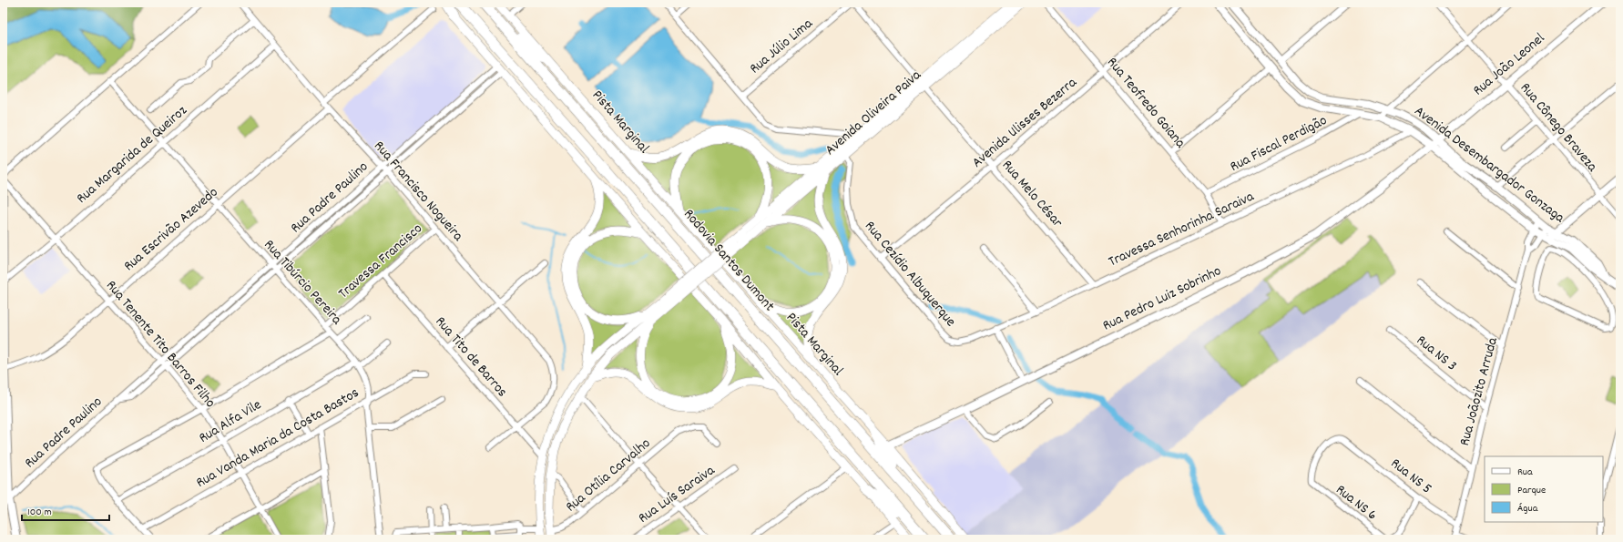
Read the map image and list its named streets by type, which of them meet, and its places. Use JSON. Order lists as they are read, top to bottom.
{
  "streets": {
    "highway": ["Rodovia Santos Dumont"],
    "main road": ["Avenida Oliveira Paiva", "Pista Marginal"],
    "street": [
      "Rua Júlio Lima",
      "Rua João Leonel",
      "Rua Teofredo Goiana",
      "Avenida Ulisses Bezerra",
      "Rua Cônego Braveza",
      "Rua Fiscal Perdigão",
      "Rua Margarida de Queiroz",
      "Avenida Desembargador Gonzaga",
      "Rua Francisco Nogueira",
      "Rua Melo César",
      "Rua Padre Paulino",
      "Rua Escrivão Azevedo",
      "Travessa Senhorinha Saraiva",
      "Travessa Francisco",
      "Rua Cezídio Albuquerque",
      "Rua Tibúrcio Pereira",
      "Rua Pedro Luiz Sobrinho",
      "Rua Tenente Tito Barros Filho",
      "Rua NS 3",
      "Rua Tito de Barros",
      "Rua Joãozito Arruda",
      "Rua Alfa Vile",
      "Rua Vanda Maria da Costa Bastos",
      "Rua Otília Carvalho",
      "Rua NS 5",
      "Rua Luís Saraiva",
      "Rua NS 6"
    ]
  },
  "crossings": [
    ["Rua Júlio Lima", "Rua Melo César"],
    ["Rua João Leonel", "Rua Cônego Braveza"],
    ["Rua João Leonel", "Avenida Desembargador Gonzaga"],
    ["Rua João Leonel", "Rua Pedro Luiz Sobrinho"],
    ["Rua Teofredo Goiana", "Avenida Ulisses Bezerra"],
    ["Rua Teofredo Goiana", "Rua Fiscal Perdigão"],
    ["Rua Teofredo Goiana", "Travessa Senhorinha Saraiva"],
    ["Avenida Oliveira Paiva", "Rua Melo César"],
    ["Avenida Oliveira Paiva", "Rua Cezídio Albuquerque"],
    ["Pista Marginal", "Rua Pedro Luiz Sobrinho"],
    ["Avenida Ulisses Bezerra", "Rua Melo César"],
    ["Avenida Ulisses Bezerra", "Rua Cezídio Albuquerque"],
    ["Rua Fiscal Perdigão", "Avenida Desembargador Gonzaga"],
    ["Rua Margarida de Queiroz", "Rua Francisco Nogueira"],
    ["Rua Margarida de Queiroz", "Rua Tibúrcio Pereira"],
    ["Rua Margarida de Queiroz", "Rua Tenente Tito Barros Filho"],
    ["Avenida Desembargador Gonzaga", "Travessa Senhorinha Saraiva"],
    ["Avenida Desembargador Gonzaga", "Rua Pedro Luiz Sobrinho"],
    ["Avenida Desembargador Gonzaga", "Rua Joãozito Arruda"],
    ["Rua Francisco Nogueira", "Rua Padre Paulino"],
    ["Rua Francisco Nogueira", "Rua Escrivão Azevedo"],
    ["Rua Francisco Nogueira", "Travessa Francisco"],
    ["Rua Francisco Nogueira", "Rua Tito de Barros"],
    ["Rua Melo César", "Travessa Senhorinha Saraiva"],
    ["Rua Padre Paulino", "Rua Tibúrcio Pereira"],
    ["Rua Padre Paulino", "Rua Tenente Tito Barros Filho"],
    ["Rua Escrivão Azevedo", "Rua Tibúrcio Pereira"],
    ["Rua Escrivão Azevedo", "Rua Tenente Tito Barros Filho"],
    ["Travessa Senhorinha Saraiva", "Rua Cezídio Albuquerque"],
    ["Travessa Francisco", "Rua Tibúrcio Pereira"],
    ["Travessa Francisco", "Rua Tito de Barros"],
    ["Rua Tibúrcio Pereira", "Rua Alfa Vile"],
    ["Rua Tibúrcio Pereira", "Rua Vanda Maria da Costa Bastos"],
    ["Rua Tenente Tito Barros Filho", "Rua Alfa Vile"],
    ["Rua Tenente Tito Barros Filho", "Rua Vanda Maria da Costa Bastos"],
    ["Rua NS 3", "Rua Joãozito Arruda"],
    ["Rua Joãozito Arruda", "Rua NS 5"],
    ["Rua NS 5", "Rua NS 6"]
  ],
  "legend": ["Rua", "Parque", "Água"],
  "scale_bar": "100 m"
}
